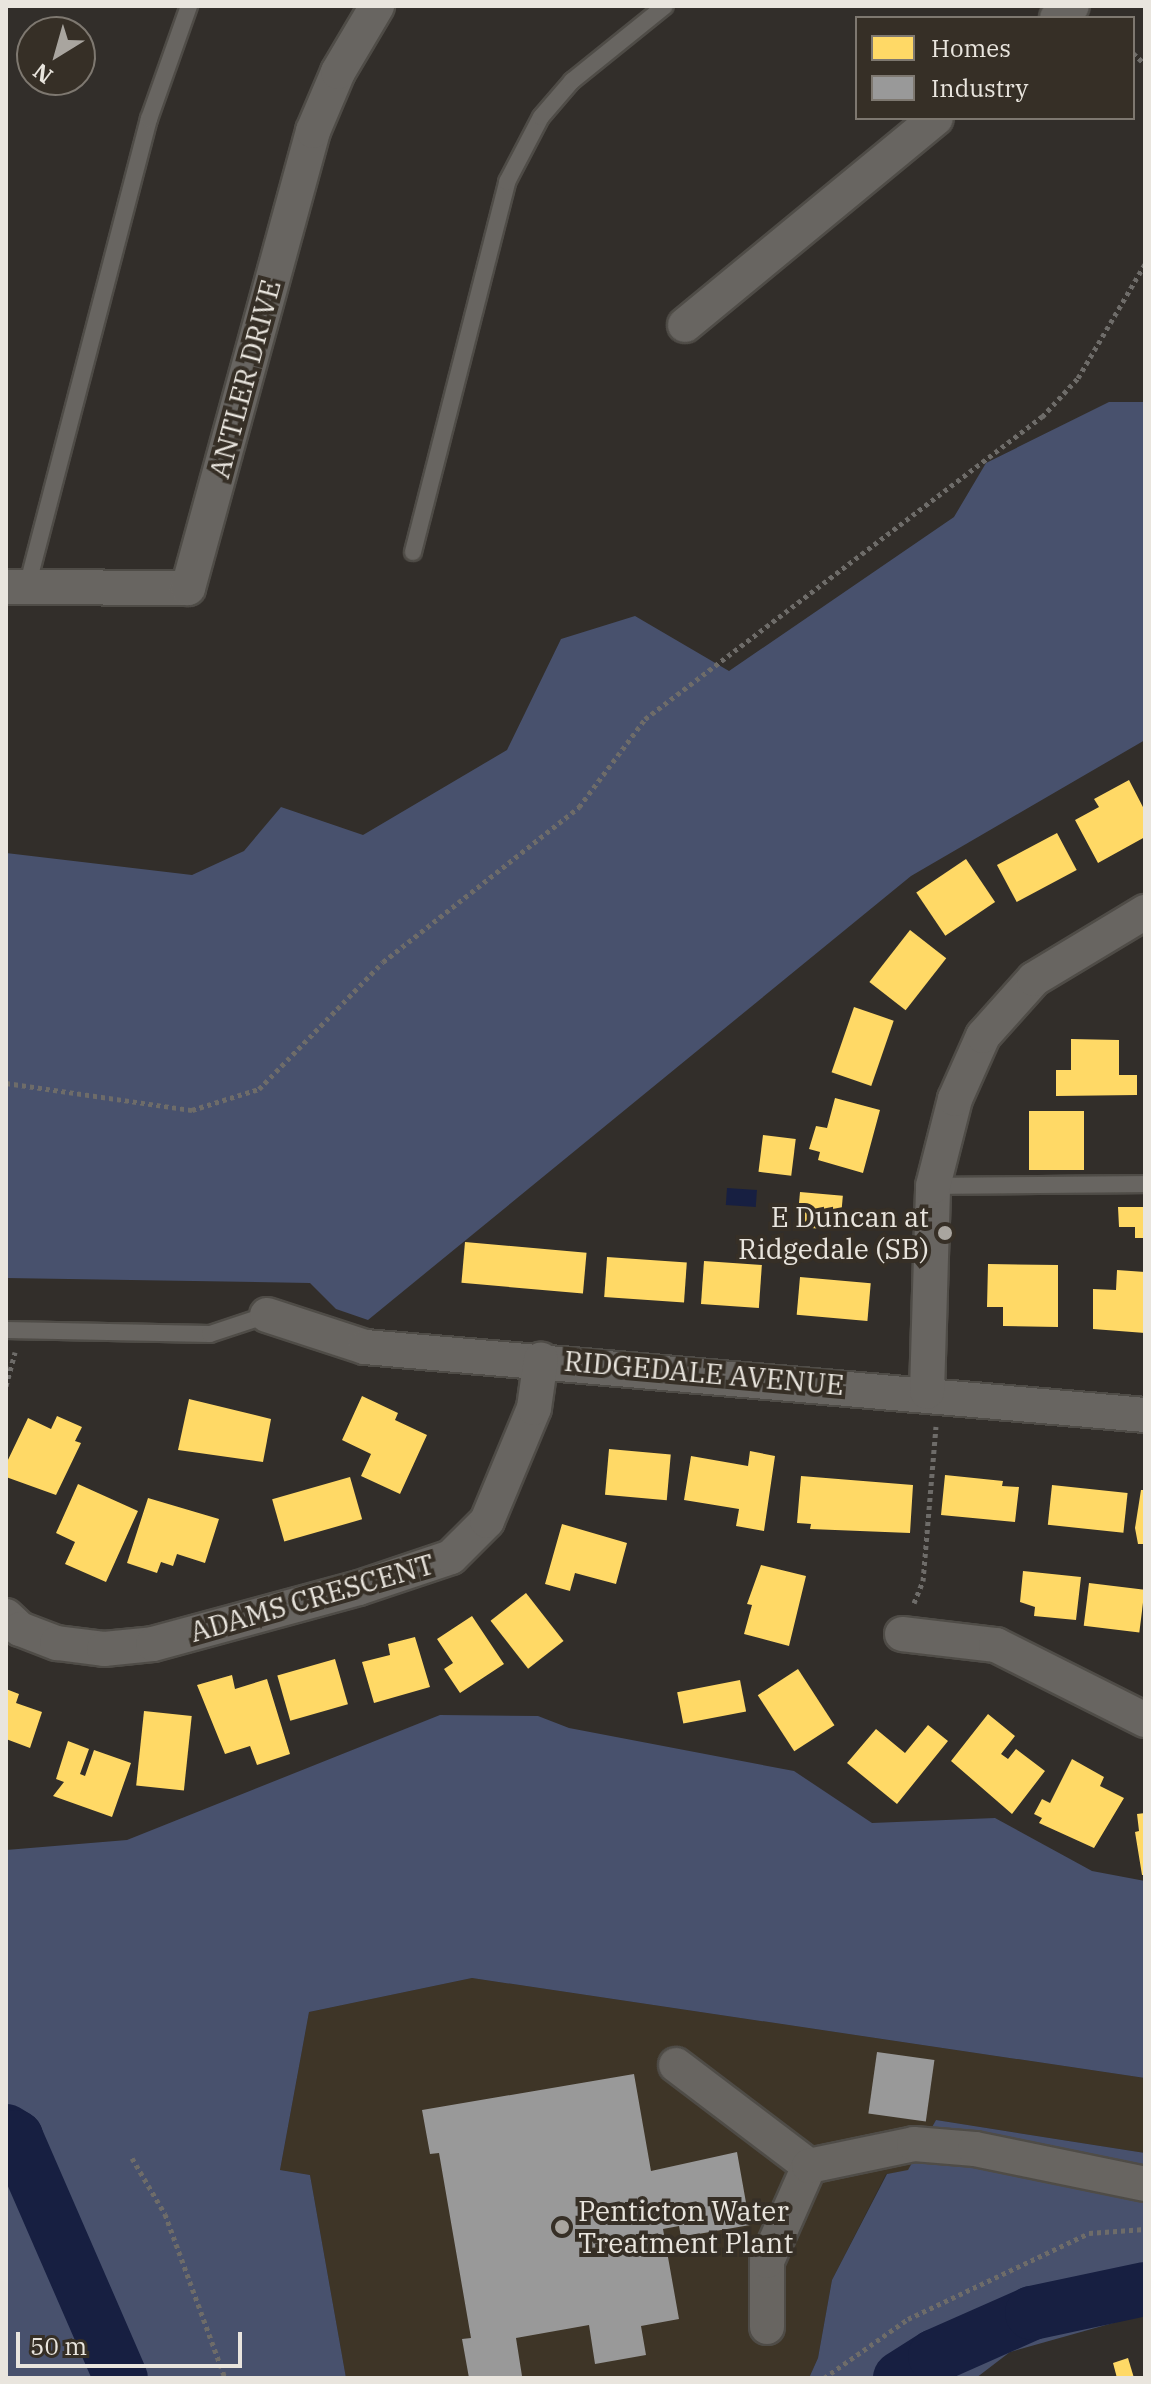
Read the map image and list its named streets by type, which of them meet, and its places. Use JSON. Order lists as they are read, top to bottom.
{
  "streets": {
    "street": ["ANTLER DRIVE", "RIDGEDALE AVENUE", "ADAMS CRESCENT"]
  },
  "crossings": [
    ["RIDGEDALE AVENUE", "ADAMS CRESCENT"]
  ],
  "places": ["E Duncan at Ridgedale (SB)", "Penticton Water Treatment Plant"],
  "legend": ["Homes", "Industry"],
  "scale_bar": "50 m",
  "north": "bottom left"
}
